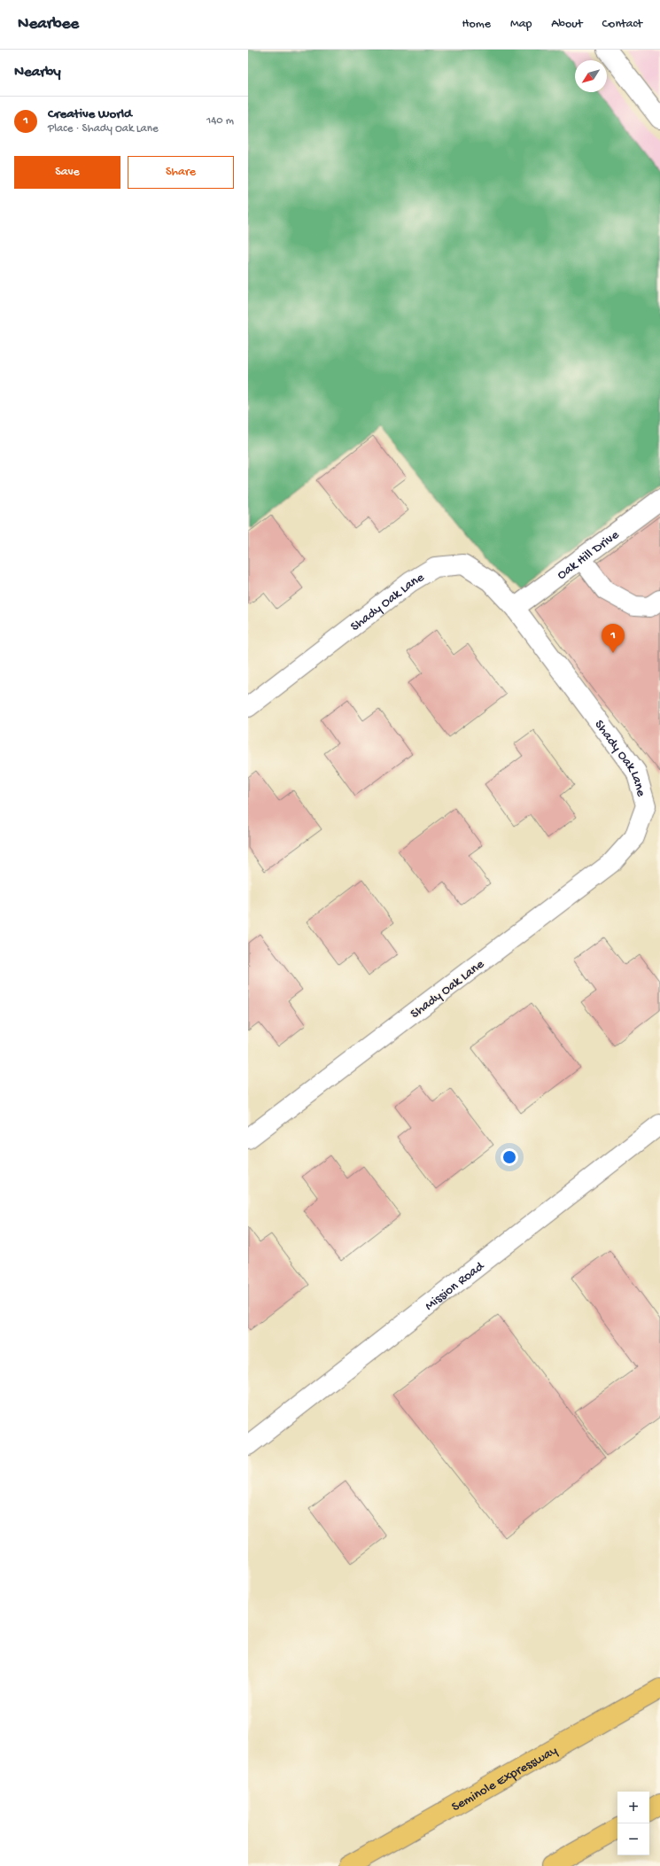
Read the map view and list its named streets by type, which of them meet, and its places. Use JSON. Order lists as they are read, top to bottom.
{
  "streets": {
    "highway": ["Seminole Expressway"],
    "street": ["Oak Hill Drive", "Shady Oak Lane", "Mission Road"]
  },
  "crossings": [
    ["Oak Hill Drive", "Shady Oak Lane"]
  ],
  "north": "bottom left",
  "page": {
    "header": "Nearbee",
    "nav": [
      "Home",
      "Map",
      "About",
      "Contact"
    ],
    "heading": "Nearby",
    "list": [
      {
        "mark": "1",
        "name": "Creative World",
        "note": "Place · Shady Oak Lane",
        "value": "140 m"
      }
    ],
    "buttons": ["Save", "Share"],
    "pins": "1",
    "map_buttons": ["+", "−"]
  }
}
